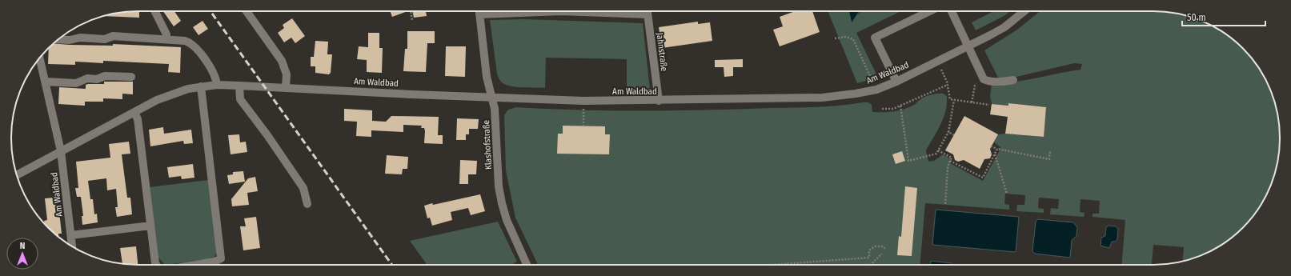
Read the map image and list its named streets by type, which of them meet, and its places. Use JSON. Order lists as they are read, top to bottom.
{
  "streets": {
    "street": ["Jahnstraße", "Am Waldbad", "Klashofstraße"]
  },
  "crossings": [
    ["Jahnstraße", "Am Waldbad"],
    ["Am Waldbad", "Klashofstraße"]
  ],
  "scale_bar": "50 m",
  "north": "top"
}
